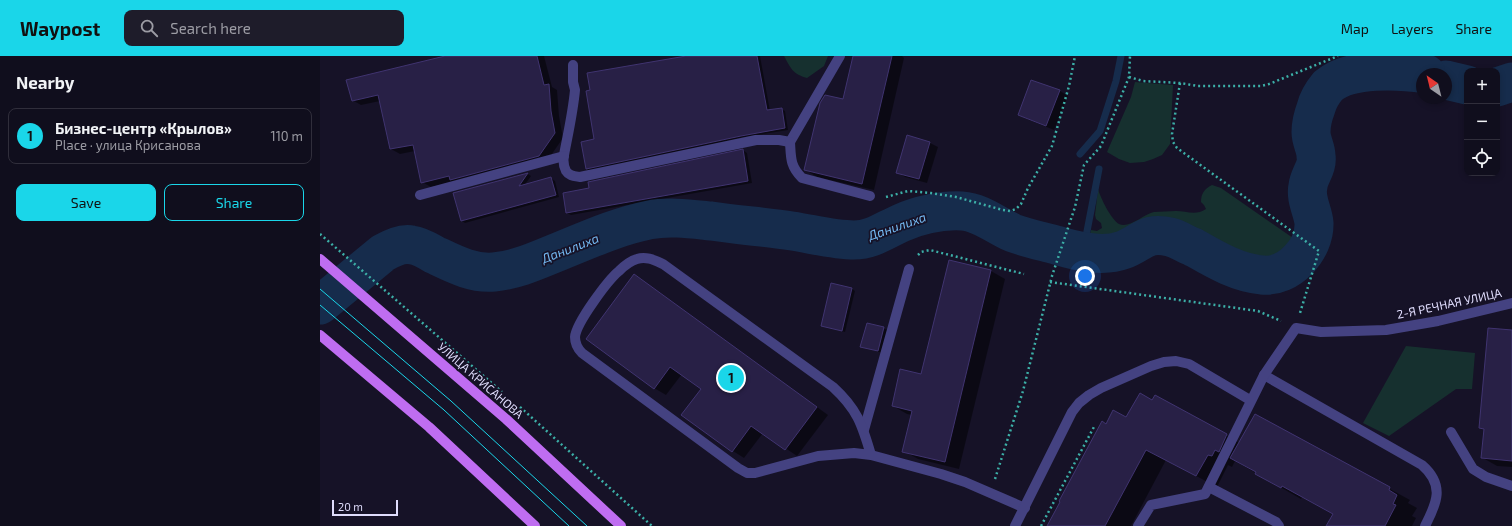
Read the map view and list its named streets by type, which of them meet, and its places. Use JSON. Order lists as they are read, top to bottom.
{
  "streets": {
    "main road": ["УЛИЦА КРИСАНОВА"],
    "street": ["2-Я РЕЧНАЯ УЛИЦА"]
  },
  "water": ["Данилиха"],
  "scale_bar": "20 m",
  "north": "top left",
  "page": {
    "header": "Waypost",
    "search": "Search here",
    "nav": ["Map", "Layers", "Share"],
    "heading": "Nearby",
    "map_buttons": ["+", "−"],
    "list": [
      {
        "mark": "1",
        "name": "Бизнес-центр «Крылов»",
        "note": "Place · улица Крисанова",
        "value": "110 m"
      }
    ],
    "buttons": ["Save", "Share"],
    "pins": "1",
    "scale": "20 m"
  }
}
